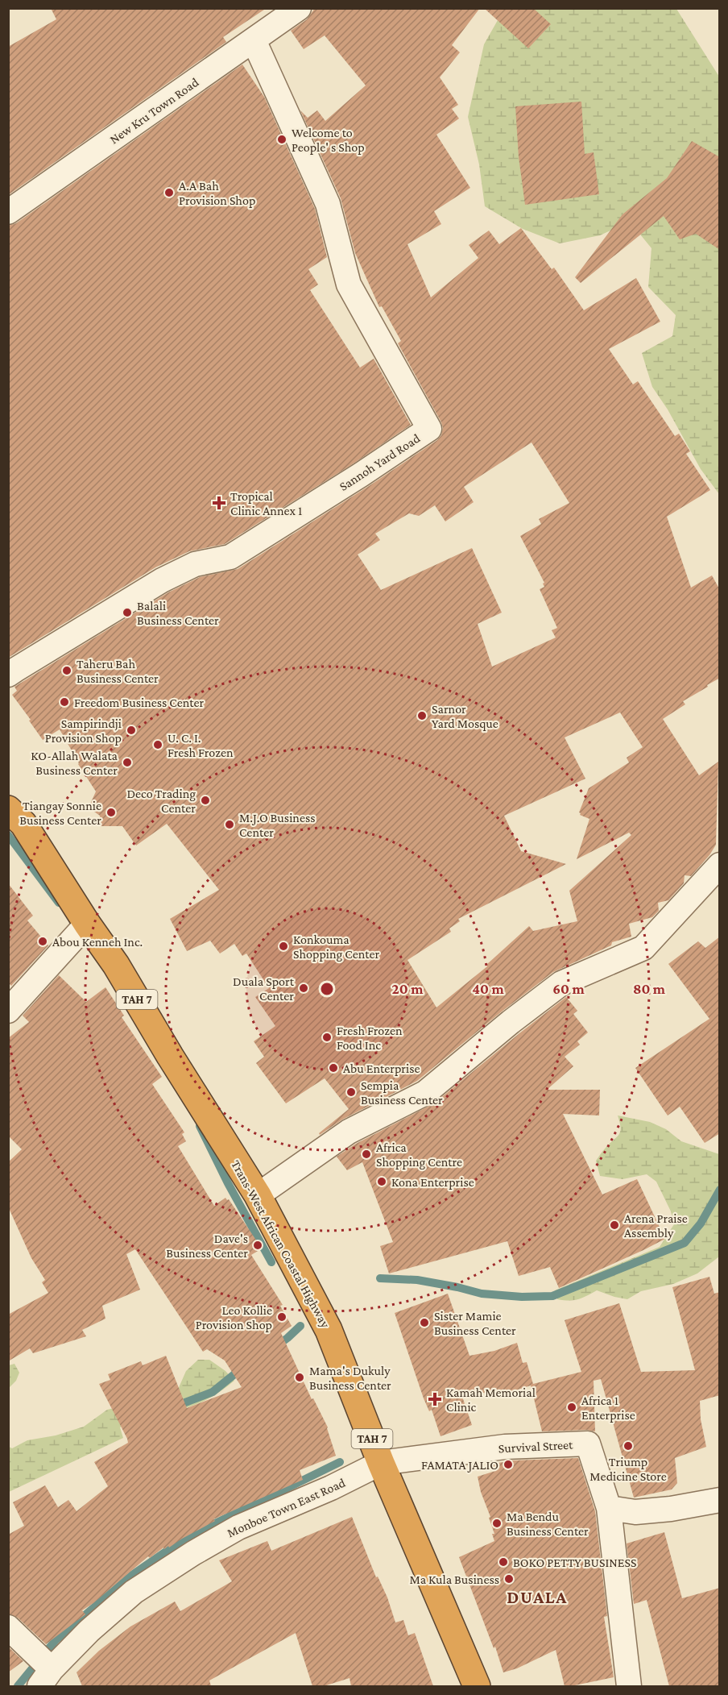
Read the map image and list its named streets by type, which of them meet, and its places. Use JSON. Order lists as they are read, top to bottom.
{
  "streets": {
    "highway": ["TAH 7", "Trans-West African Coastal Highway"],
    "street": [
      "New Kru Town Road",
      "Sannoh Yard Road",
      "Survival Street",
      "Monboe Town East Road"
    ]
  },
  "crossings": [
    ["New Kru Town Road", "Sannoh Yard Road"],
    ["Trans-West African Coastal Highway", "Survival Street"],
    ["Trans-West African Coastal Highway", "Monboe Town East Road"],
    ["Survival Street", "Monboe Town East Road"]
  ],
  "districts": ["DUALA"],
  "places": {
    "other": [
      "Welcome to People' s Shop",
      "A.A Bah Provision Shop",
      "Balali Business Center",
      "Taheru Bah Business Center",
      "Freedom Business Center",
      "Sarnor Yard Mosque",
      "Sampirindji Provision Shop",
      "U. C. I. Fresh Frozen",
      "KO-Allah Walata Business Center",
      "Deco Trading Center",
      "Tiangay Sonnie Business Center",
      "M.J.O Business Center",
      "Abou Kenneh Inc.",
      "Konkouma Shopping Center",
      "Duala Sport Center",
      "Fresh Frozen Food Inc",
      "Abu Enterprise",
      "Sempia Business Center",
      "Africa Shopping Centre",
      "Kona Enterprise",
      "Arena Praise Assembly",
      "Dave's Business Center",
      "Leo Kollie Provision Shop",
      "Sister Mamie Business Center",
      "Mama's Dukuly Business Center",
      "Africa 1 Enterprise",
      "Triump Medicine Store",
      "FAMATA JALIO",
      "Ma Bendu Business Center",
      "BOKO PETTY BUSINESS",
      "Ma Kula Business"
    ],
    "health": ["Tropical Clinic Annex 1", "Kamah Memorial Clinic"]
  },
  "rings": [
    "20 m",
    "40 m",
    "60 m",
    "80 m"
  ]
}
